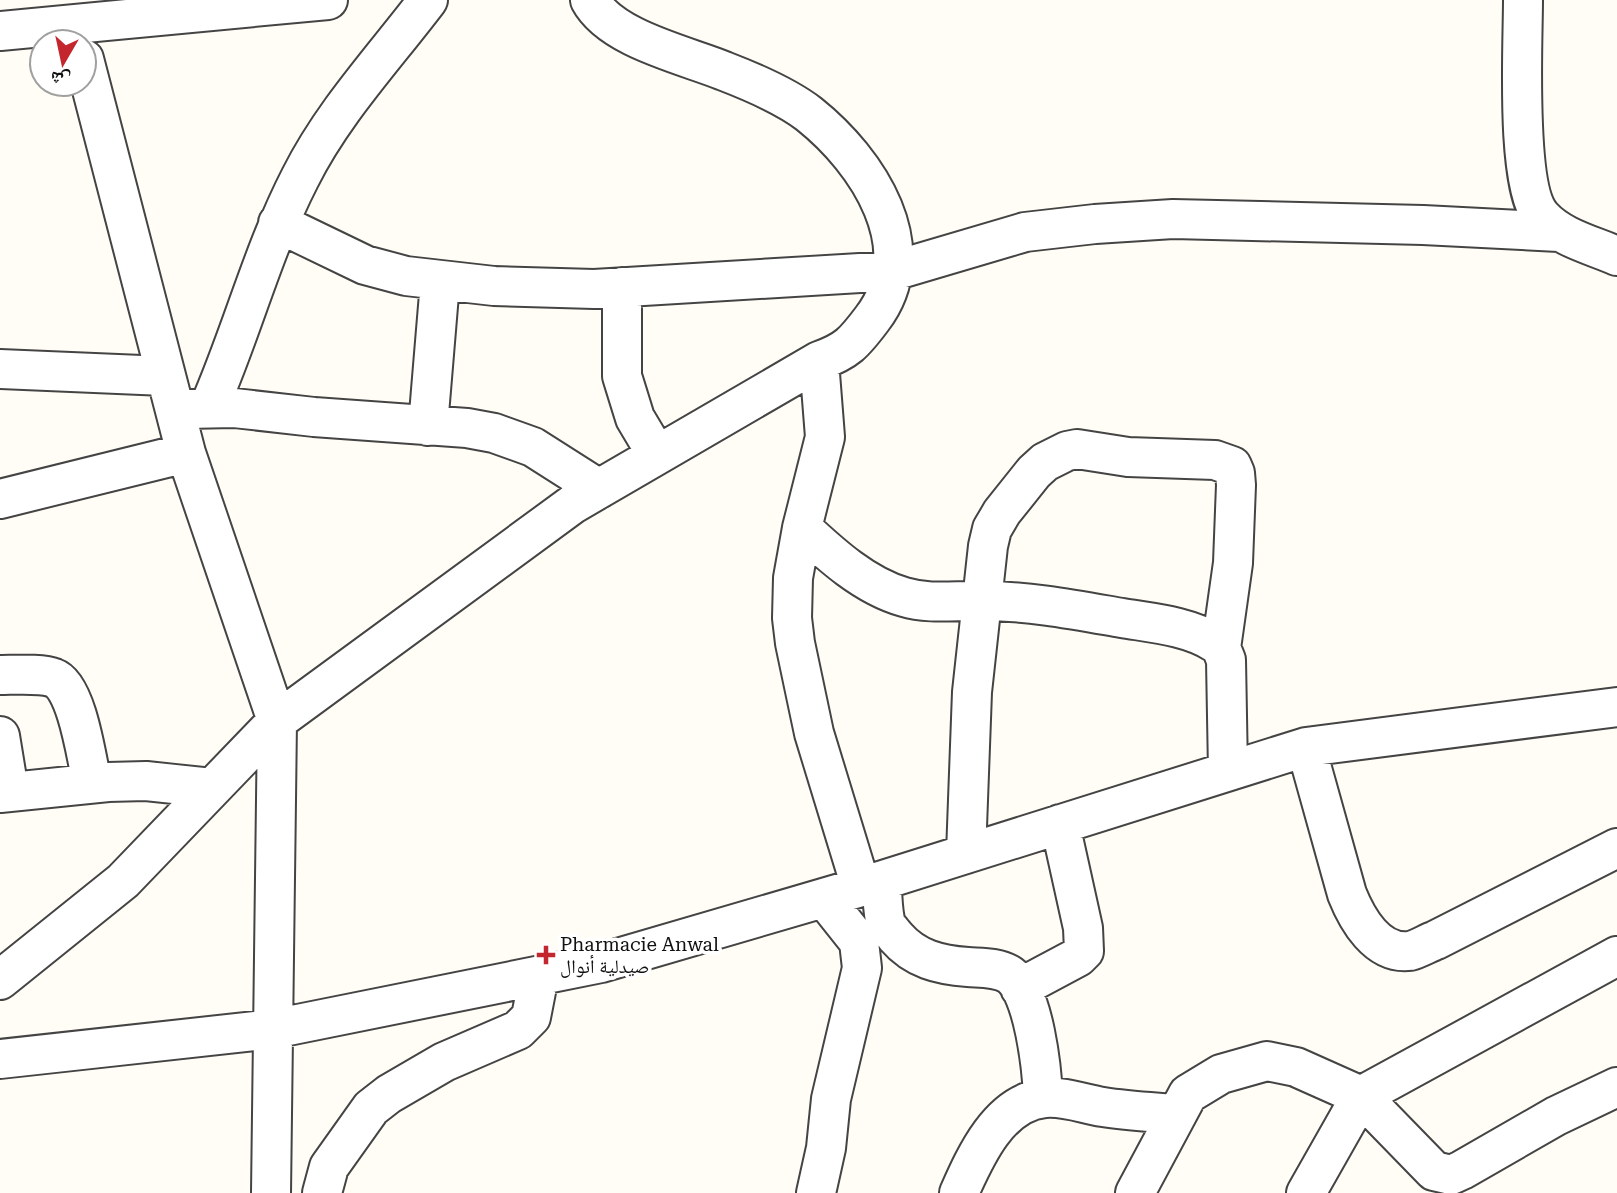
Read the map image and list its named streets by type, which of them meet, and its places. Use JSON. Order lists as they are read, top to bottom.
{
  "places": {
    "health": ["Pharmacie Anwal صيدلية أنوال"]
  },
  "north": "bottom"
}
